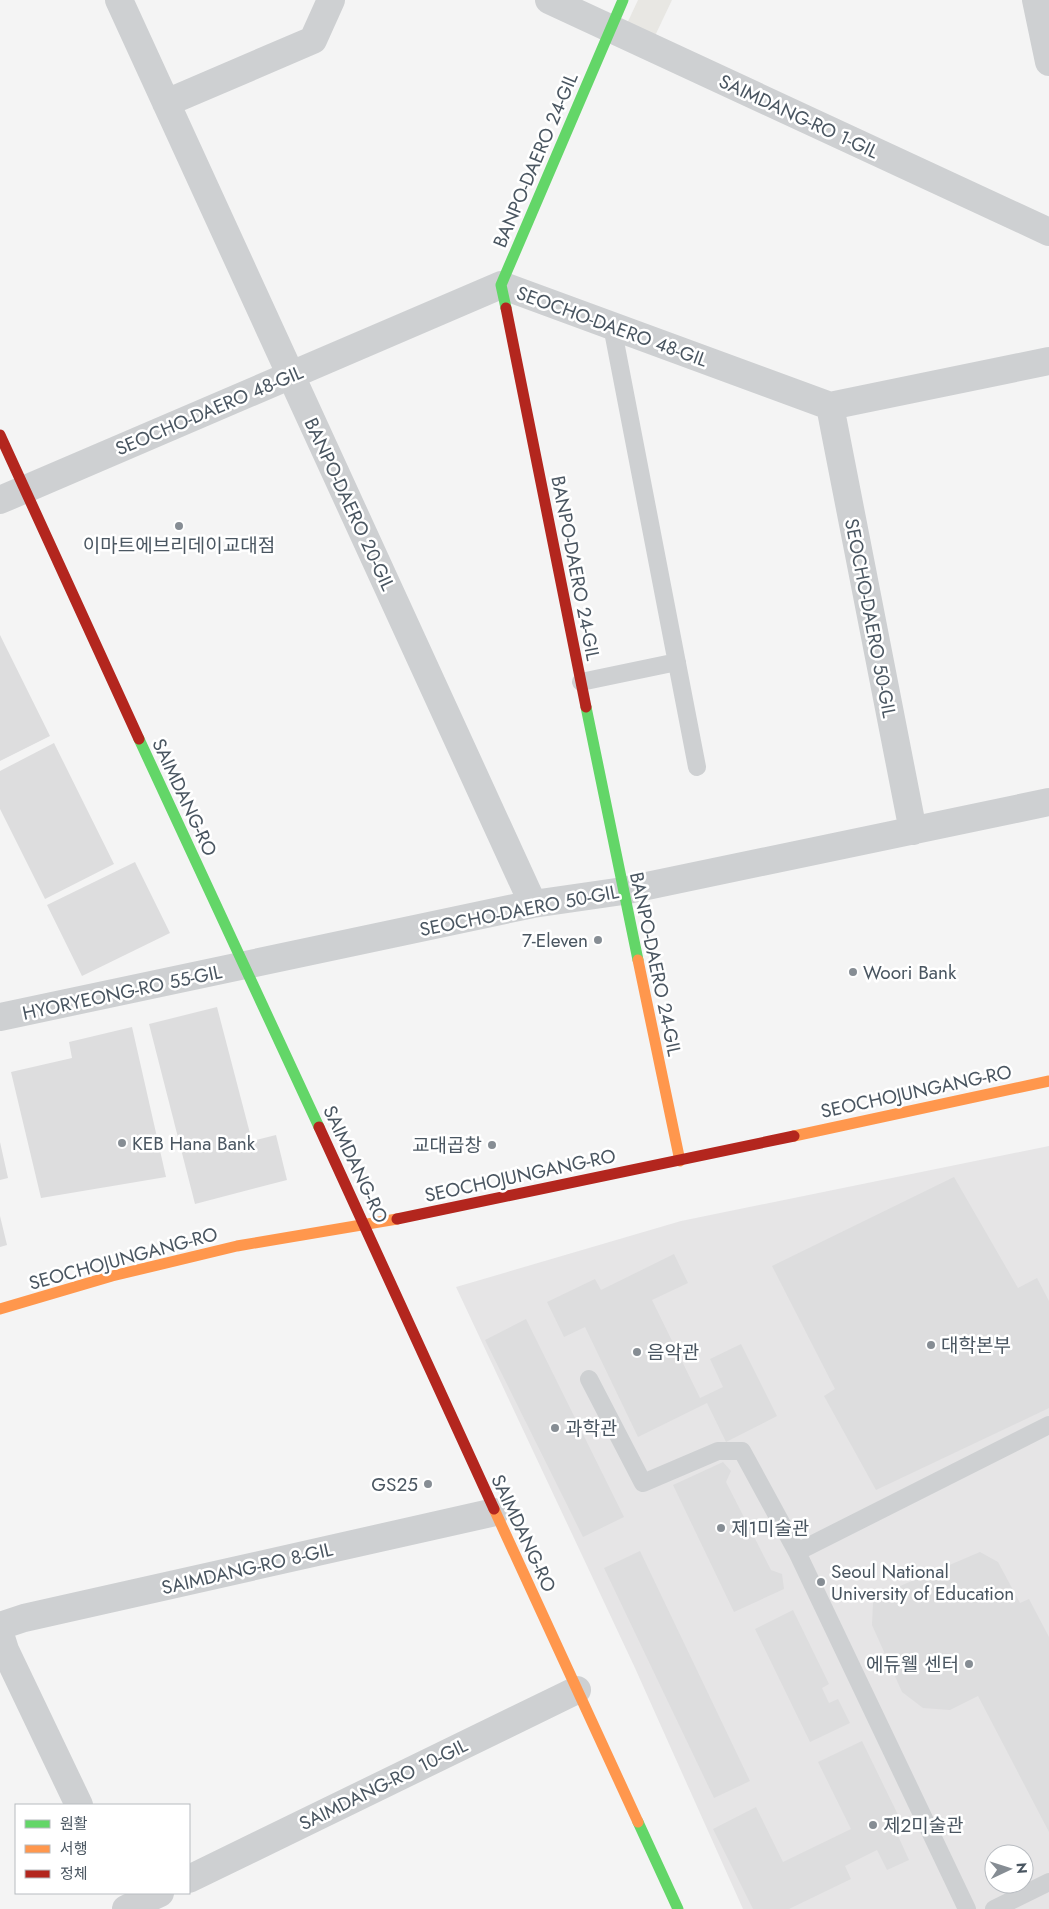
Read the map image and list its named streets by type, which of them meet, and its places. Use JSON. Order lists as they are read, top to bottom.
{
  "streets": {
    "main road": ["BANPO-DAERO 24-GIL", "SAIMDANG-RO", "SEOCHOJUNGANG-RO"],
    "street": [
      "SAIMDANG-RO 1-GIL",
      "SEOCHO-DAERO 48-GIL",
      "BANPO-DAERO 20-GIL",
      "SEOCHO-DAERO 50-GIL",
      "HYORYEONG-RO 55-GIL",
      "SAIMDANG-RO 8-GIL",
      "SAIMDANG-RO 10-GIL"
    ]
  },
  "crossings": [
    ["SAIMDANG-RO 1-GIL", "BANPO-DAERO 24-GIL"],
    ["BANPO-DAERO 24-GIL", "SEOCHO-DAERO 48-GIL"],
    ["BANPO-DAERO 24-GIL", "SEOCHO-DAERO 50-GIL"],
    ["BANPO-DAERO 24-GIL", "SEOCHOJUNGANG-RO"],
    ["SEOCHO-DAERO 48-GIL", "BANPO-DAERO 20-GIL"],
    ["SEOCHO-DAERO 48-GIL", "SEOCHO-DAERO 50-GIL"],
    ["SEOCHO-DAERO 48-GIL", "SAIMDANG-RO"],
    ["BANPO-DAERO 20-GIL", "SEOCHO-DAERO 50-GIL"],
    ["SEOCHO-DAERO 50-GIL", "SAIMDANG-RO"],
    ["SEOCHO-DAERO 50-GIL", "HYORYEONG-RO 55-GIL"],
    ["SAIMDANG-RO", "HYORYEONG-RO 55-GIL"],
    ["SAIMDANG-RO", "SEOCHOJUNGANG-RO"],
    ["SAIMDANG-RO", "SAIMDANG-RO 8-GIL"],
    ["SAIMDANG-RO", "SAIMDANG-RO 10-GIL"]
  ],
  "places": [
    "이마트에브리데이교대점",
    "7-Eleven",
    "Woori Bank",
    "KEB Hana Bank",
    "교대곱창",
    "대학본부",
    "음악관",
    "과학관",
    "GS25",
    "제1미술관",
    "Seoul National University of Education",
    "에듀웰 센터",
    "제2미술관"
  ],
  "legend": ["원활", "서행", "정체"],
  "north": "right"
}
